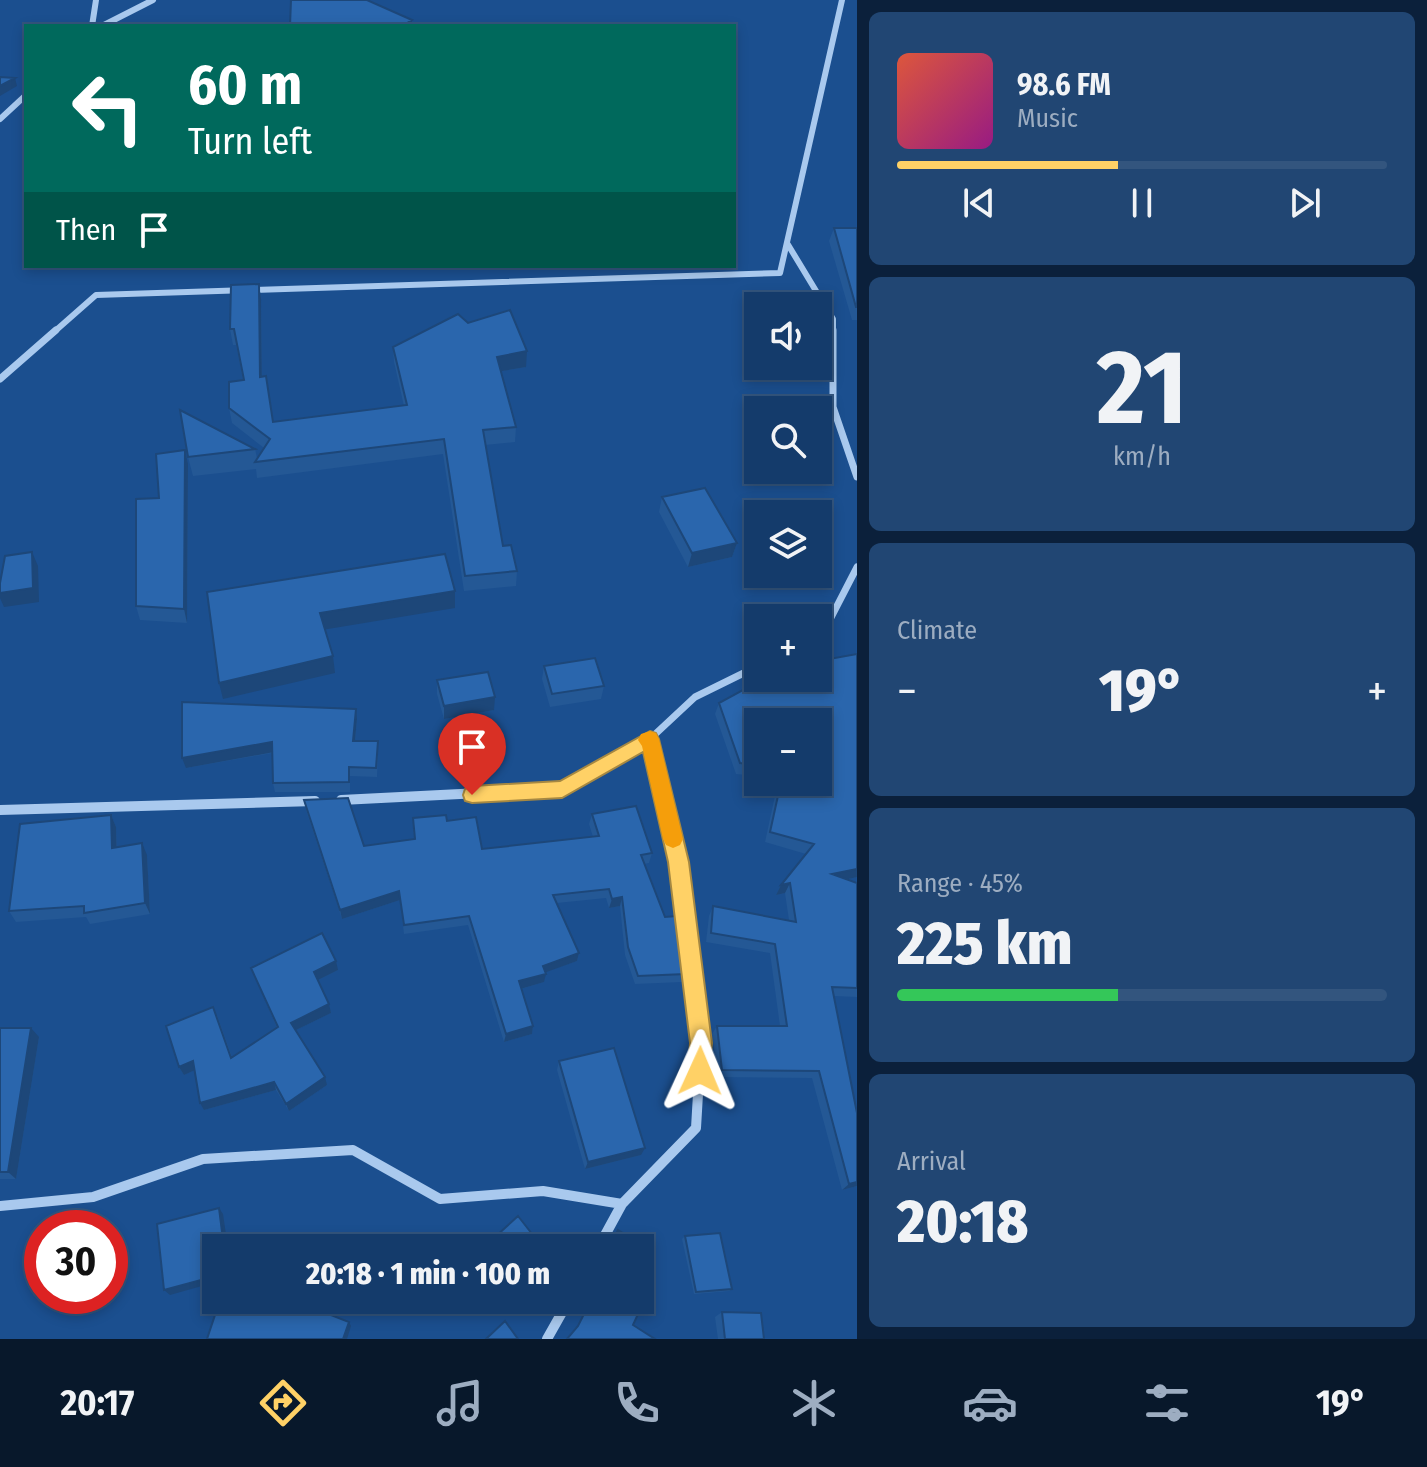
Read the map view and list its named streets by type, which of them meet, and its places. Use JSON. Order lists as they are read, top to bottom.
{
  "page": {
    "turn": ["60 m", "Turn left"],
    "song": ["98.6 FM", "Music"],
    "then": "Then",
    "tile": [
      ["21", "km/h"],
      "Climate",
      ["Range · 45%", "225 km"],
      ["Arrival", "20:18"]
    ],
    "map_buttons": ["+", "−"],
    "heat": ["−", "19°", "+"],
    "limit": "30",
    "trip": "20:18 · 1 min · 100 m",
    "tabs": ["20:17", "19°"]
  }
}
